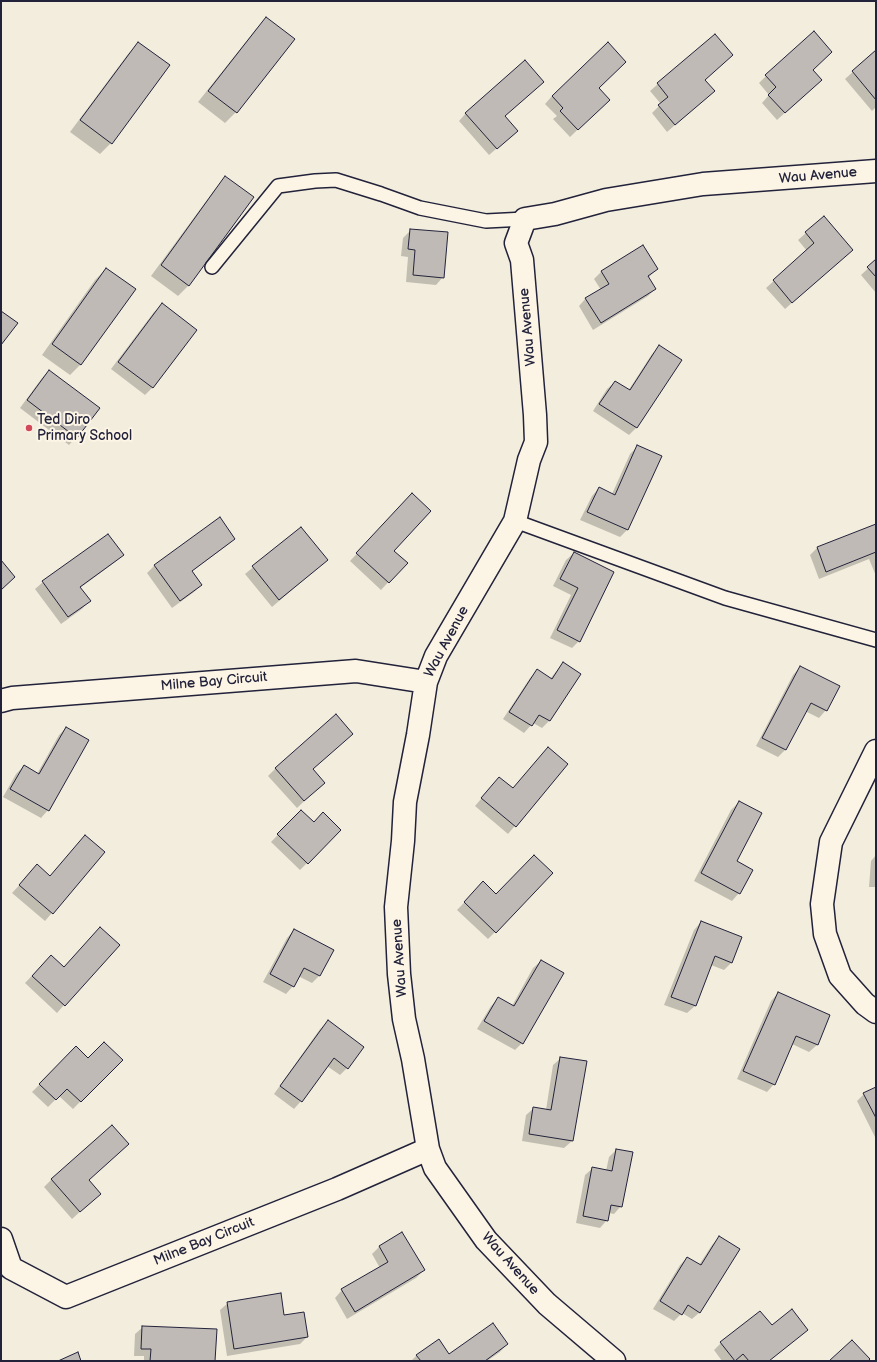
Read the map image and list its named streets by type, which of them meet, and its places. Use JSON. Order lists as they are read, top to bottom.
{
  "streets": {
    "street": ["Wau Avenue", "Milne Bay Circuit"]
  },
  "crossings": [
    ["Wau Avenue", "Milne Bay Circuit"]
  ],
  "places": ["Ted Diro Primary School"]
}
